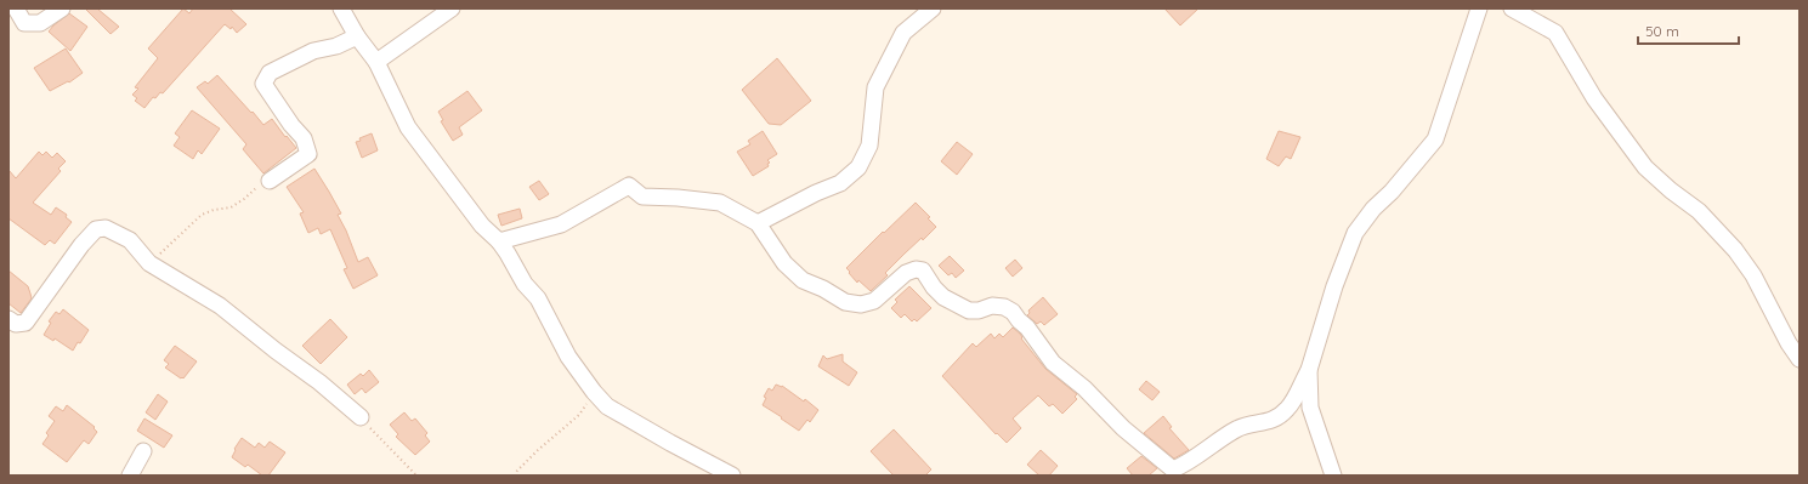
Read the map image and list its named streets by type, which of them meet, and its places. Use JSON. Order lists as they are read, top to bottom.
{
  "scale_bar": "50 m"
}
